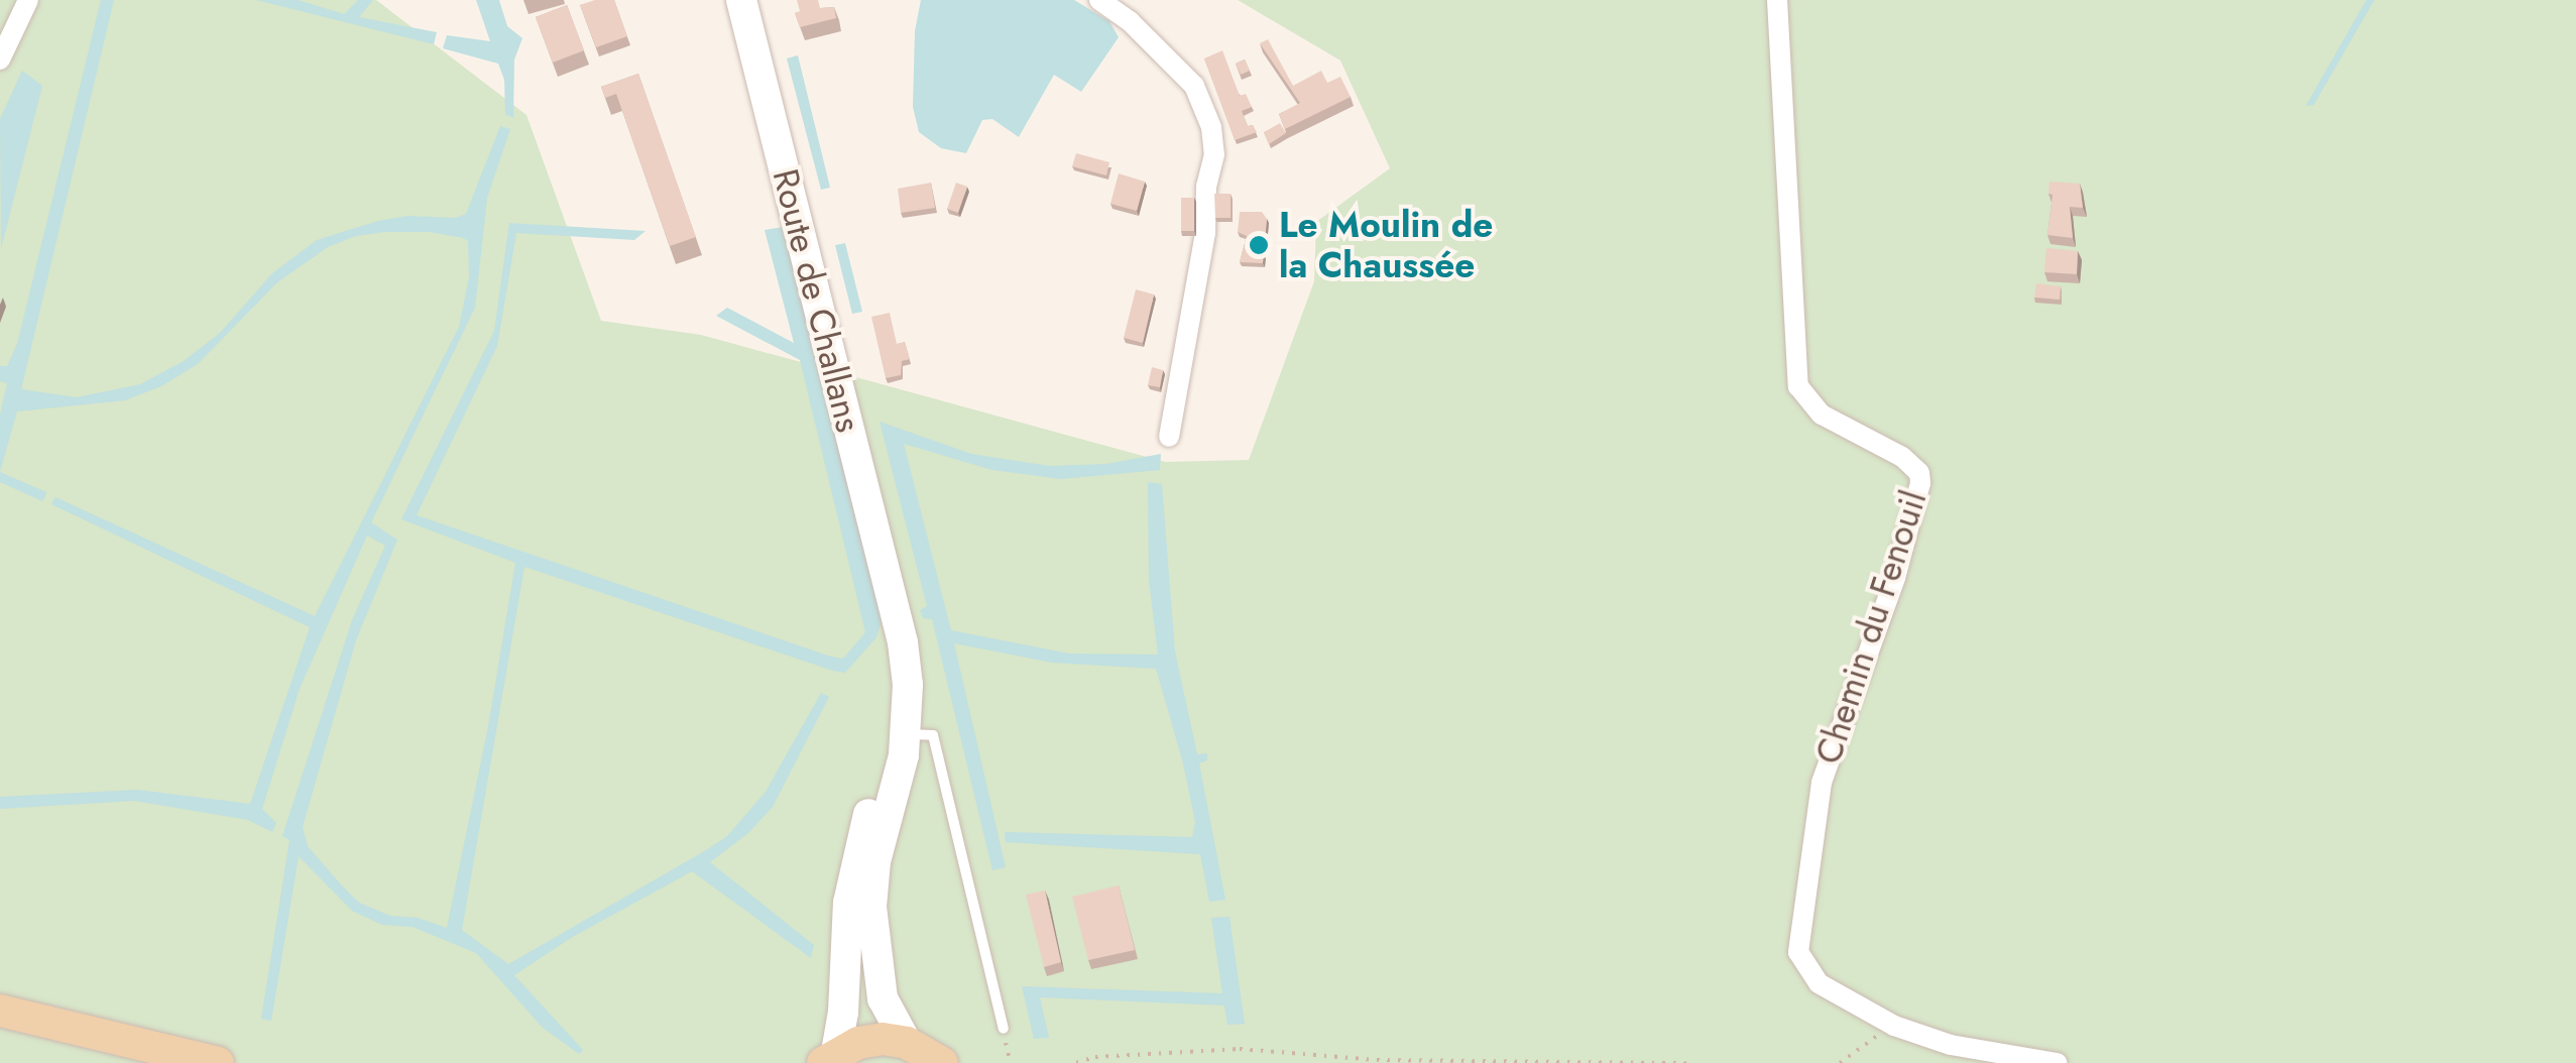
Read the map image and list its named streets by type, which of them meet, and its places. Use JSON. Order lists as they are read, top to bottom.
{
  "streets": {
    "main road": ["Route de Challans"],
    "street": ["Chemin du Fenouil"]
  },
  "places": ["Le Moulin de la Chaussée"]
}
